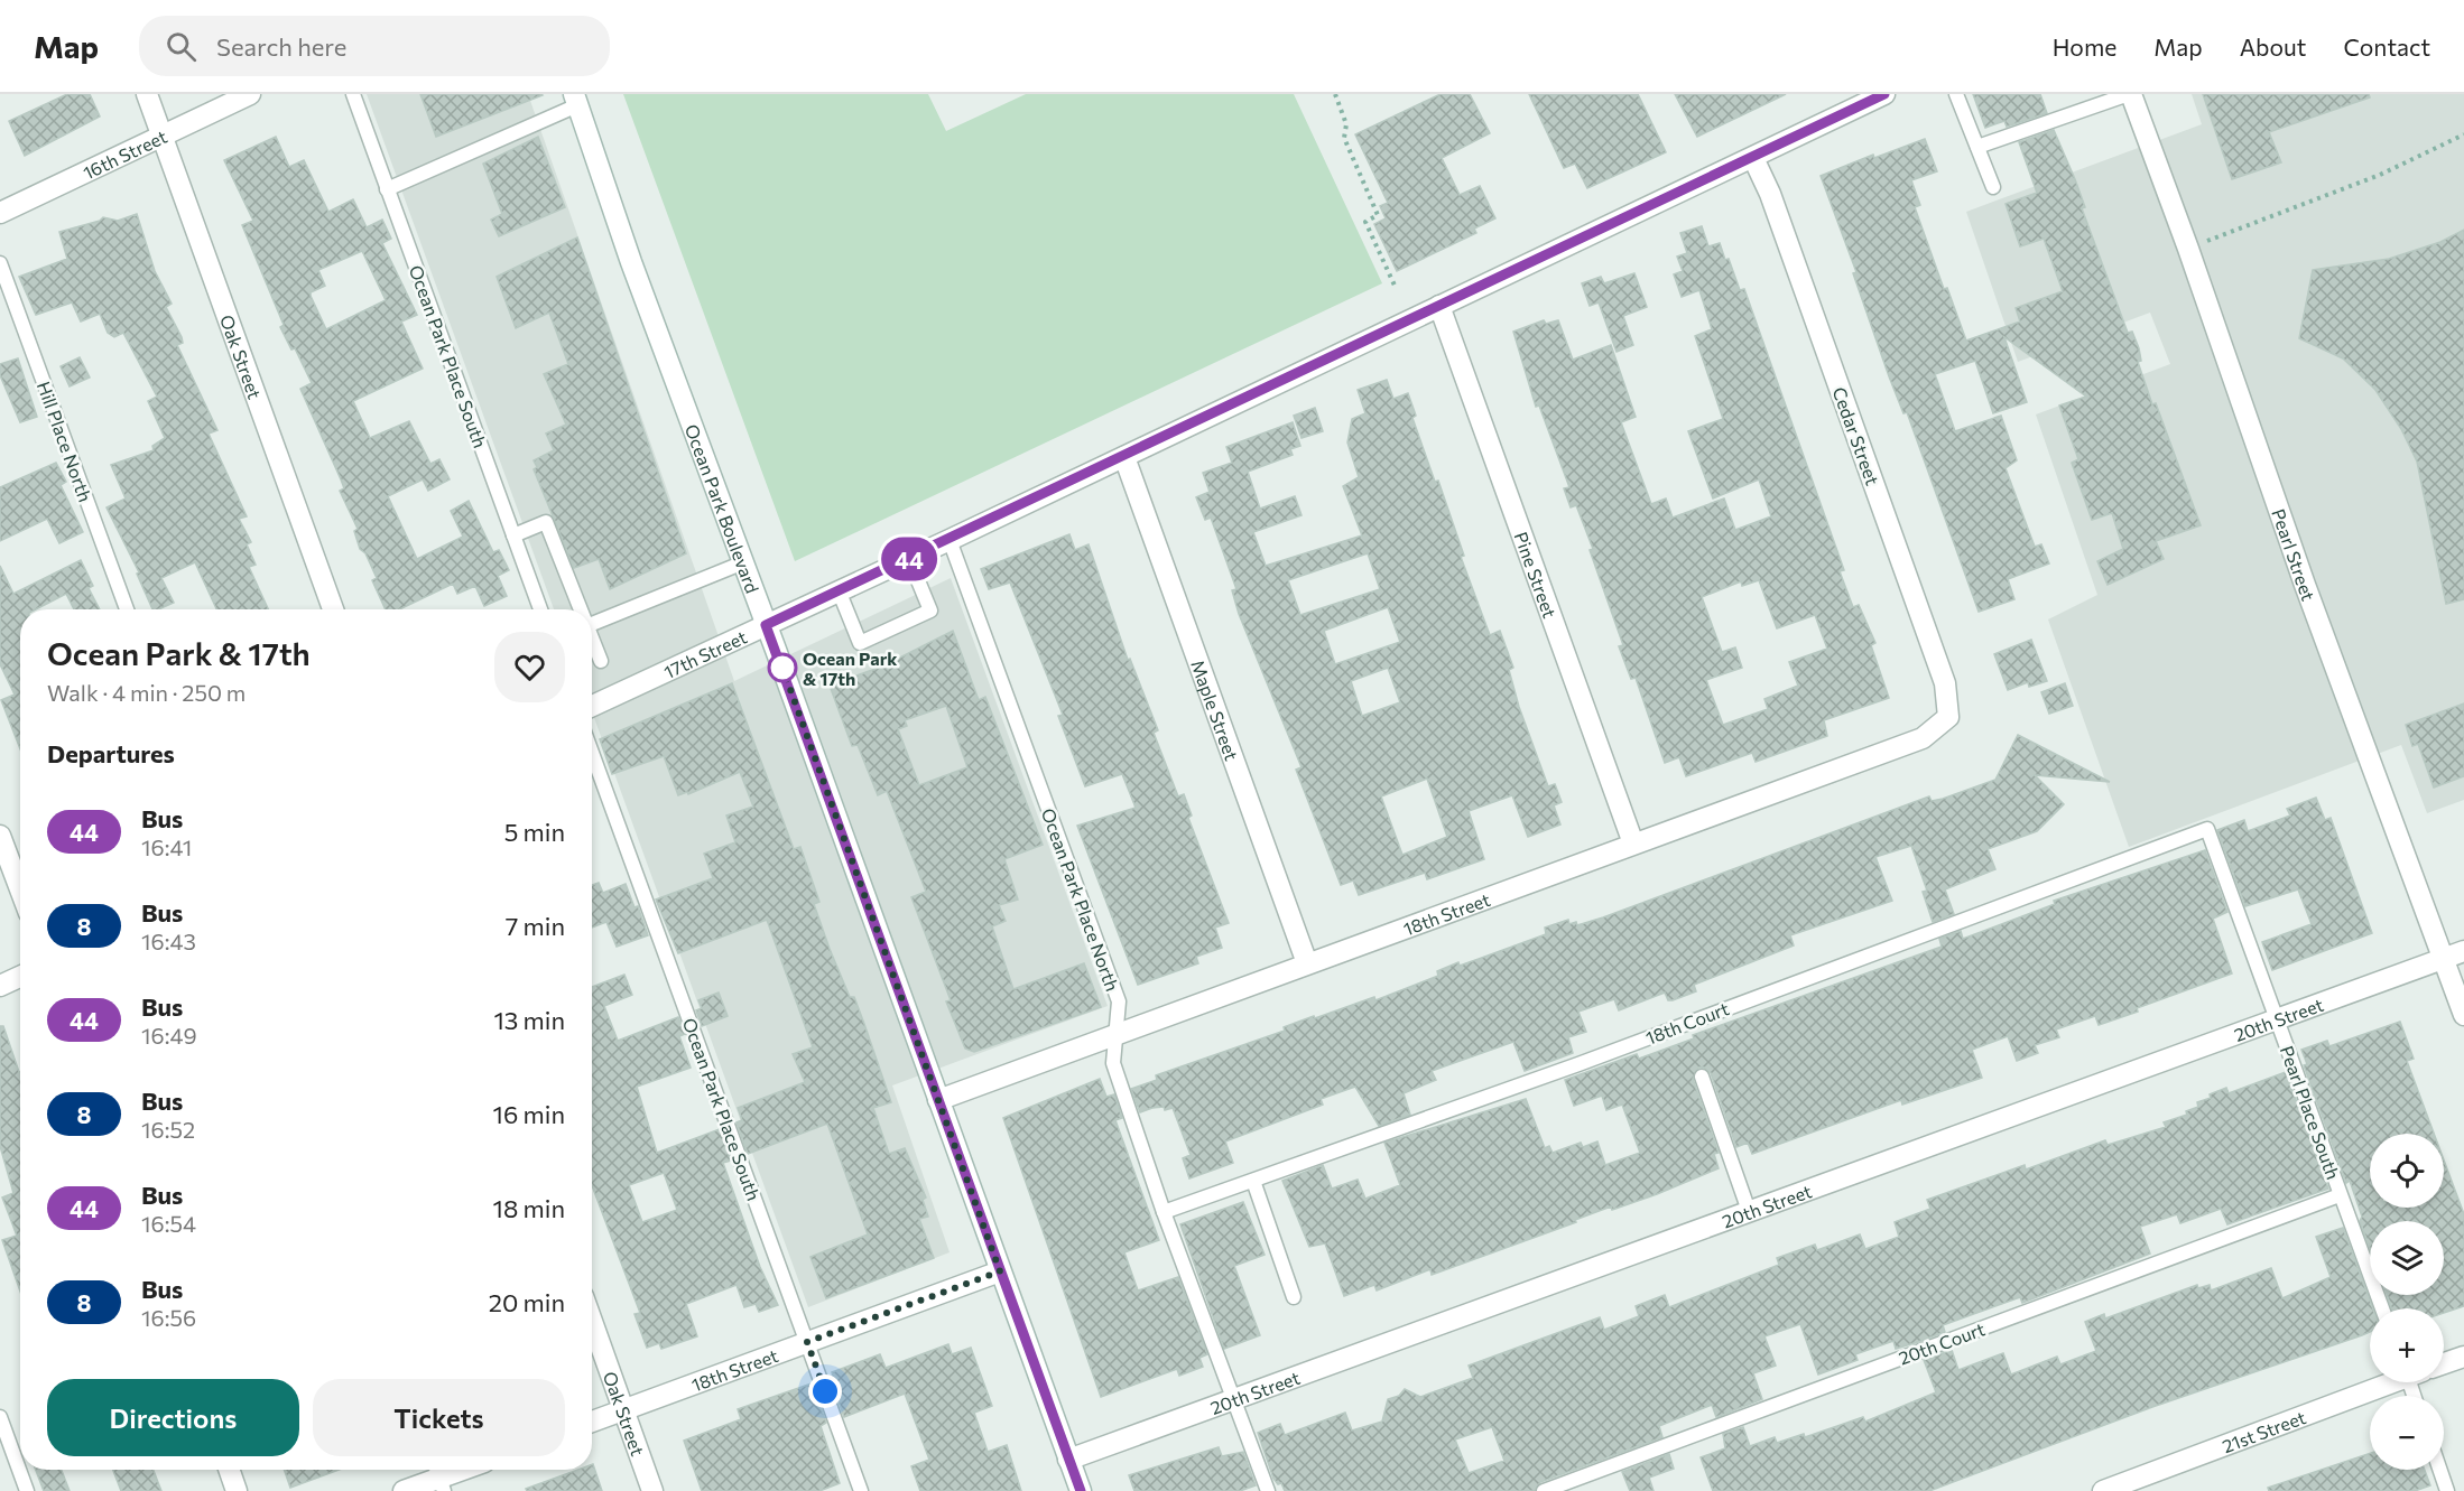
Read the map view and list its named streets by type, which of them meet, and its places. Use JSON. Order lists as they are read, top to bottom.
{
  "streets": {
    "street": [
      "16th Street",
      "Oak Street",
      "Cedar Street",
      "Ocean Park Boulevard",
      "Pearl Street",
      "Pine Street",
      "17th Street",
      "Maple Street",
      "18th Street",
      "20th Street",
      "21st Street"
    ],
    "lane": [
      "Ocean Park Place South",
      "Hill Place North",
      "Ocean Park Place North",
      "18th Court",
      "Pearl Place South",
      "20th Court"
    ]
  },
  "crossings": [
    ["16th Street", "Oak Street"],
    ["Oak Street", "18th Street"],
    ["Ocean Park Place South", "18th Street"],
    ["Cedar Street", "17th Street"],
    ["Cedar Street", "18th Street"],
    ["Ocean Park Boulevard", "17th Street"],
    ["Ocean Park Boulevard", "18th Street"],
    ["Ocean Park Boulevard", "20th Street"],
    ["Pearl Street", "20th Street"],
    ["Pine Street", "17th Street"],
    ["Pine Street", "18th Street"],
    ["17th Street", "Maple Street"],
    ["17th Street", "Ocean Park Place North"],
    ["Maple Street", "18th Street"],
    ["Ocean Park Place North", "18th Street"],
    ["Ocean Park Place North", "20th Street"],
    ["Ocean Park Place North", "18th Court"],
    ["20th Street", "Pearl Place South"],
    ["18th Court", "Pearl Place South"],
    ["Pearl Place South", "20th Court"]
  ],
  "places": ["Ocean Park & 17th"],
  "lines": ["bus line 44"],
  "page": {
    "header": "Map",
    "search": "Search here",
    "nav": [
      "Home",
      "Map",
      "About",
      "Contact"
    ],
    "on_map": "44",
    "heading": [
      ["Ocean Park & 17th", "Walk · 4 min · 250 m"],
      "Departures"
    ],
    "list": [
      {
        "mark": "44",
        "name": "Bus",
        "note": "16:41",
        "value": "5 min"
      },
      {
        "mark": "8",
        "name": "Bus",
        "note": "16:43",
        "value": "7 min"
      },
      {
        "mark": "44",
        "name": "Bus",
        "note": "16:49",
        "value": "13 min"
      },
      {
        "mark": "8",
        "name": "Bus",
        "note": "16:52",
        "value": "16 min"
      },
      {
        "mark": "44",
        "name": "Bus",
        "note": "16:54",
        "value": "18 min"
      },
      {
        "mark": "8",
        "name": "Bus",
        "note": "16:56",
        "value": "20 min"
      }
    ],
    "map_buttons": ["+", "−"],
    "buttons": ["Directions", "Tickets"]
  }
}
